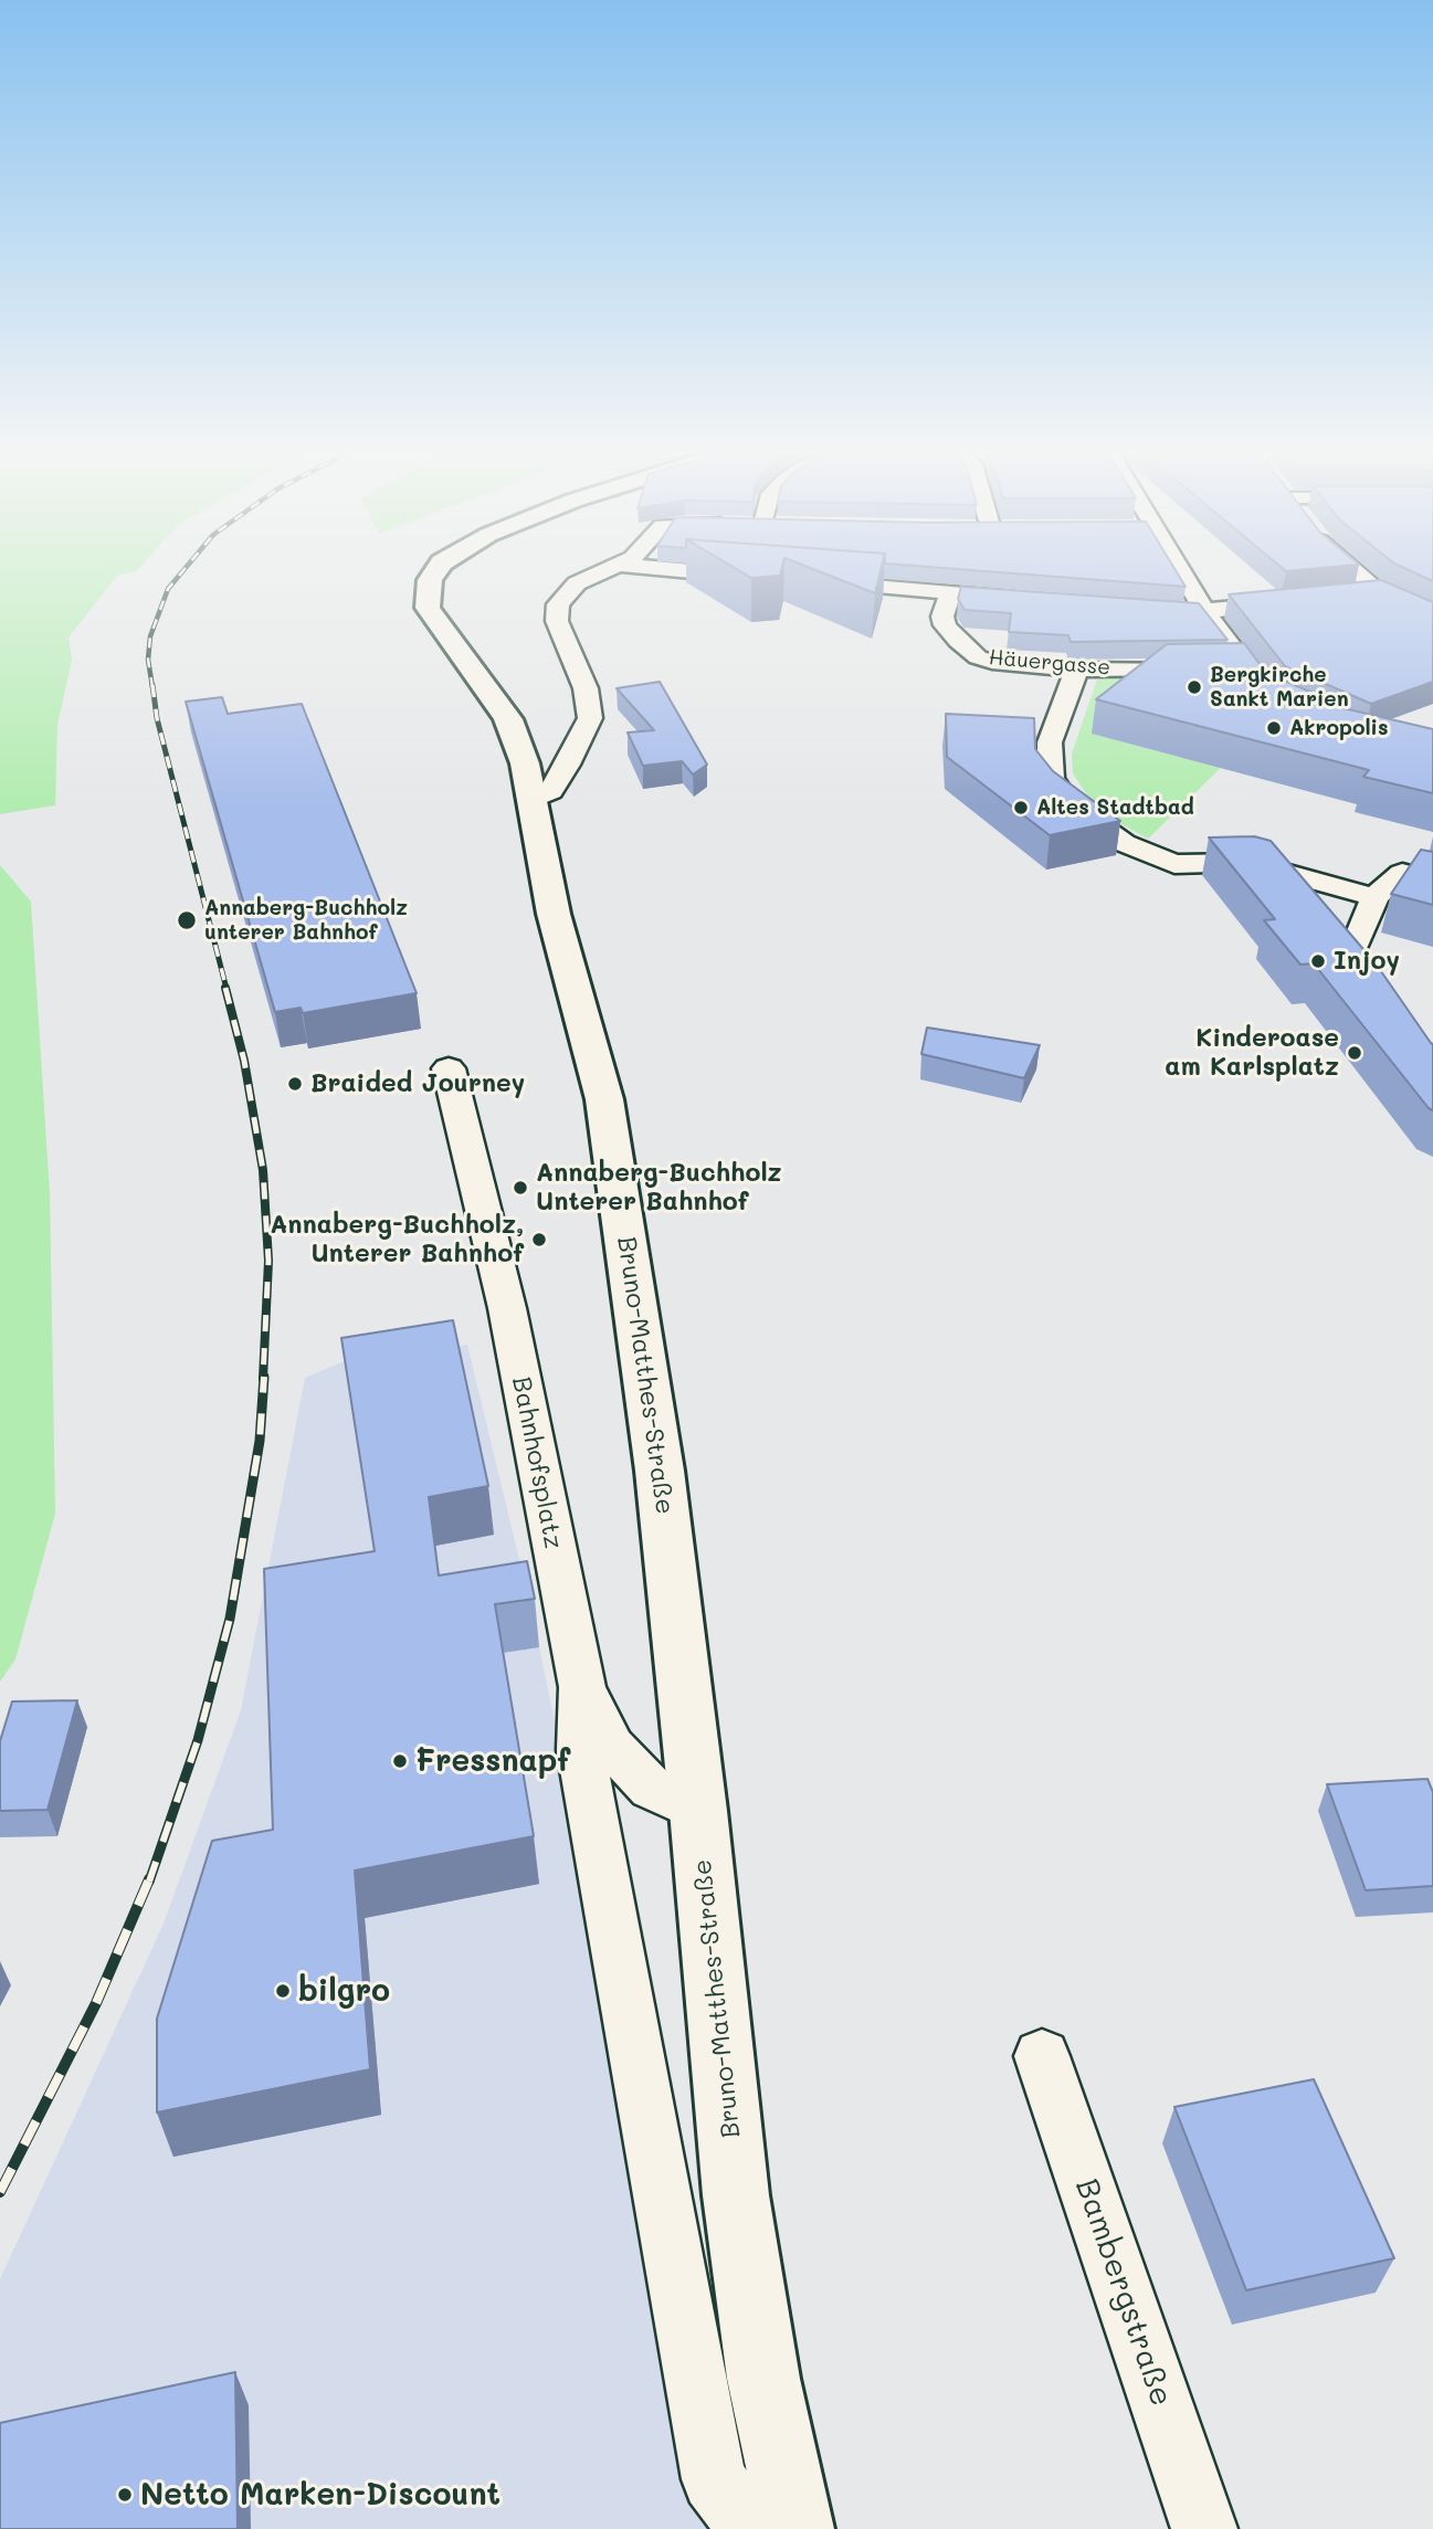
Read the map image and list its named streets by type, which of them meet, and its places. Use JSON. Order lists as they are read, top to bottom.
{
  "streets": {
    "main road": ["Bruno-Matthes-Straße"],
    "street": ["Häuergasse", "Bahnhofsplatz", "Bambergstraße"]
  },
  "crossings": [
    ["Bruno-Matthes-Straße", "Bahnhofsplatz"]
  ],
  "places": [
    "Bergkirche Sankt Marien",
    "Akropolis",
    "Altes Stadtbad",
    "Annaberg-Buchholz unterer Bahnhof",
    "Injoy",
    "Kinderoase am Karlsplatz",
    "Braided Journey",
    "Annaberg-Buchholz Unterer Bahnhof",
    "Annaberg-Buchholz, Unterer Bahnhof",
    "Fressnapf",
    "bilgro",
    "Netto Marken-Discount"
  ]
}
